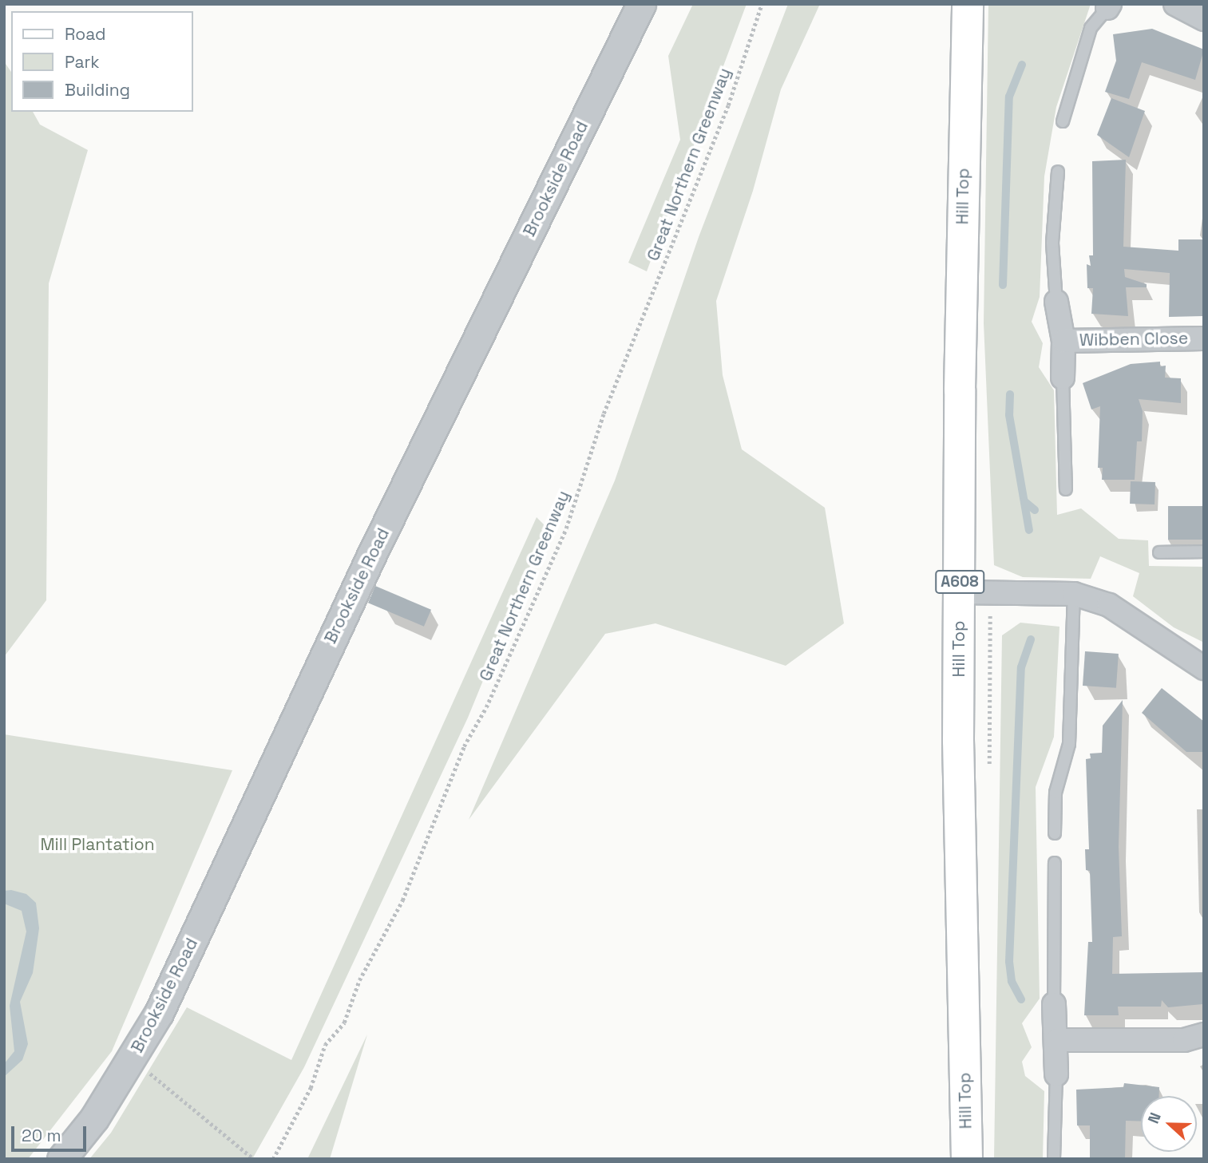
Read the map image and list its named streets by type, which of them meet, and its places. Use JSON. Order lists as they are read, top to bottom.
{
  "streets": {
    "main road": ["Hill Top", "A608"],
    "street": ["Brookside Road", "Wibben Close"],
    "path": ["Great Northern Greenway"]
  },
  "parks": ["Mill Plantation"],
  "legend": ["Road", "Park", "Building"],
  "scale_bar": "20 m",
  "north": "left"
}
